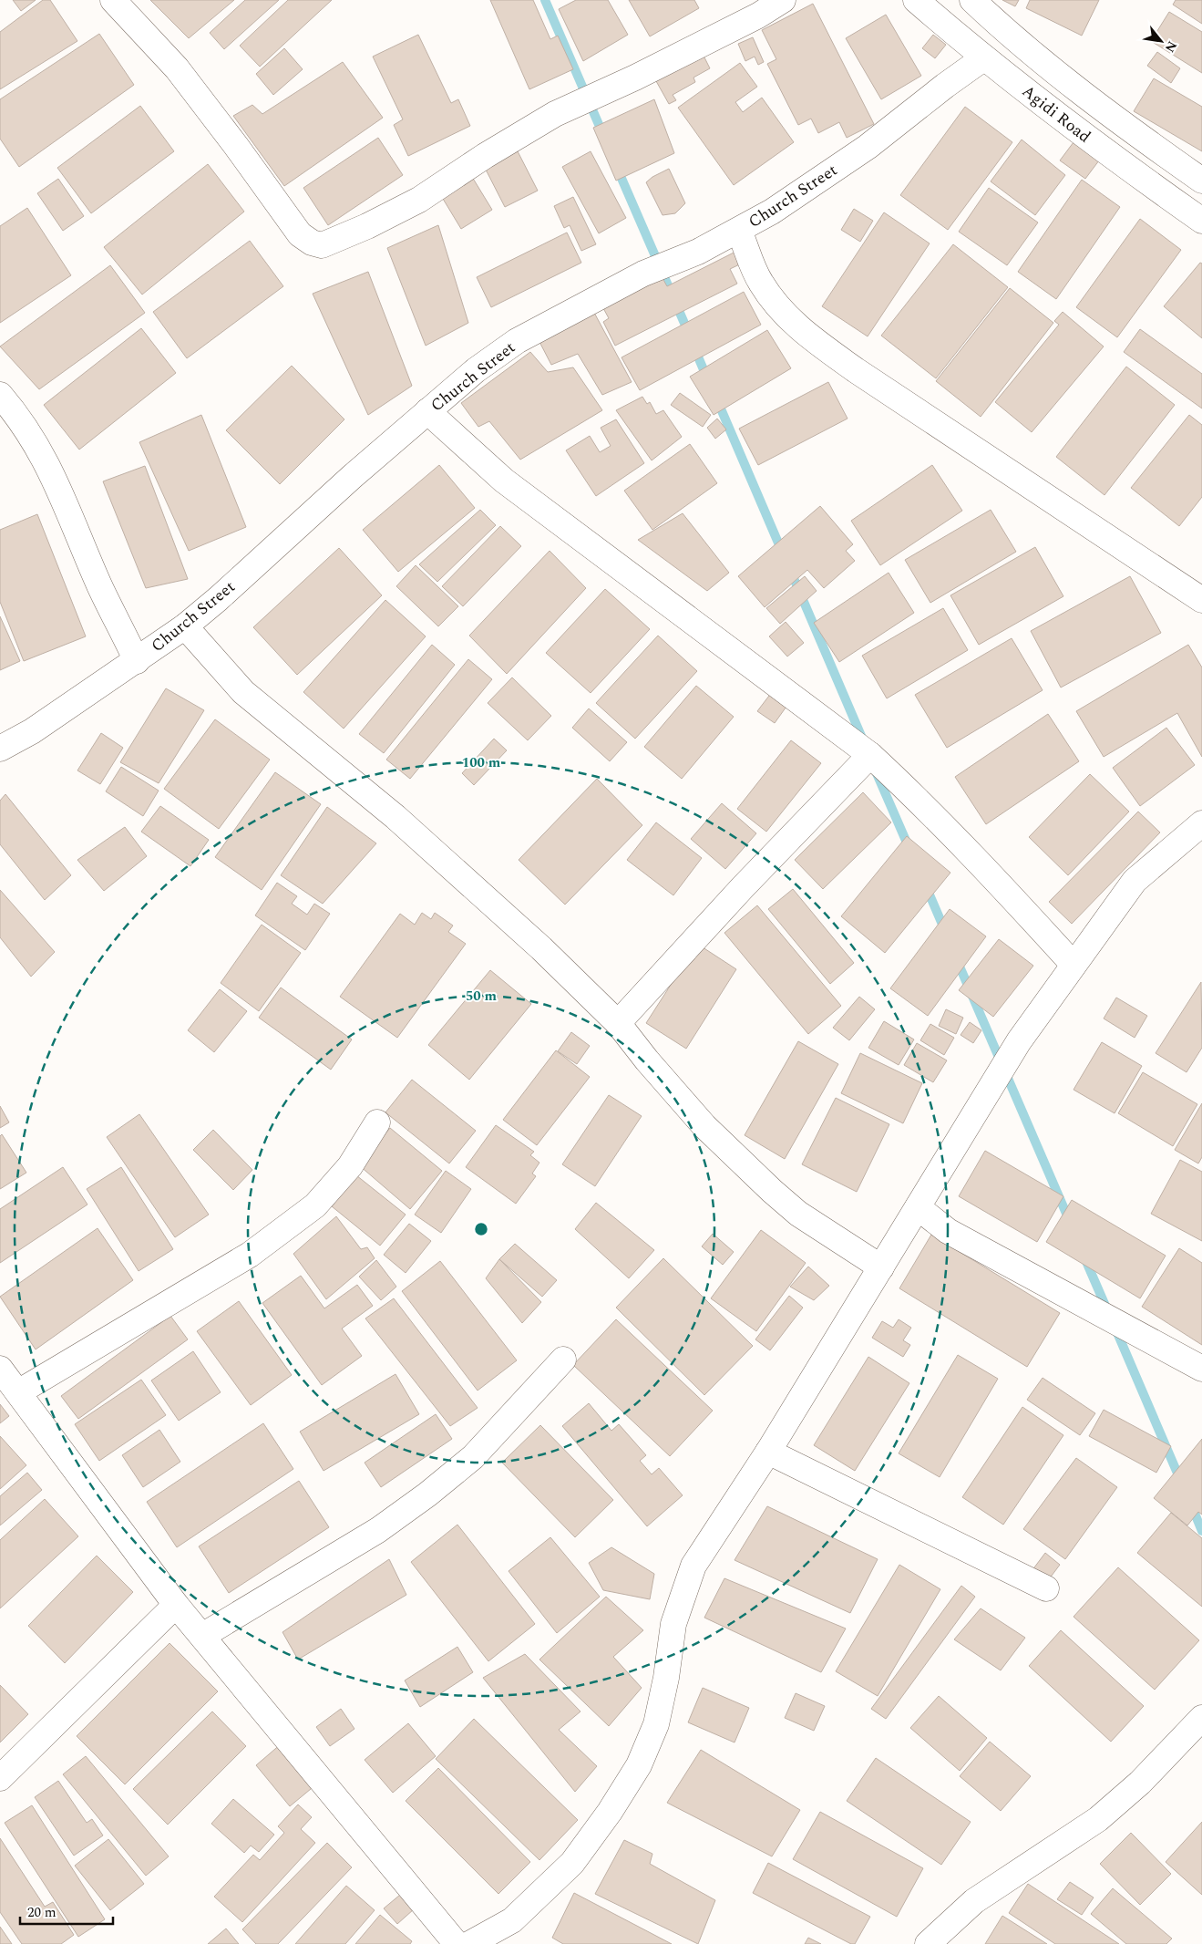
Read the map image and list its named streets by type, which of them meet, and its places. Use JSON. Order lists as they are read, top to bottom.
{
  "streets": {
    "street": ["Agidi Road", "Church Street"]
  },
  "crossings": [
    ["Agidi Road", "Church Street"]
  ],
  "scale_bar": "20 m",
  "north": "bottom right",
  "rings": ["100 m", "50 m"]
}
